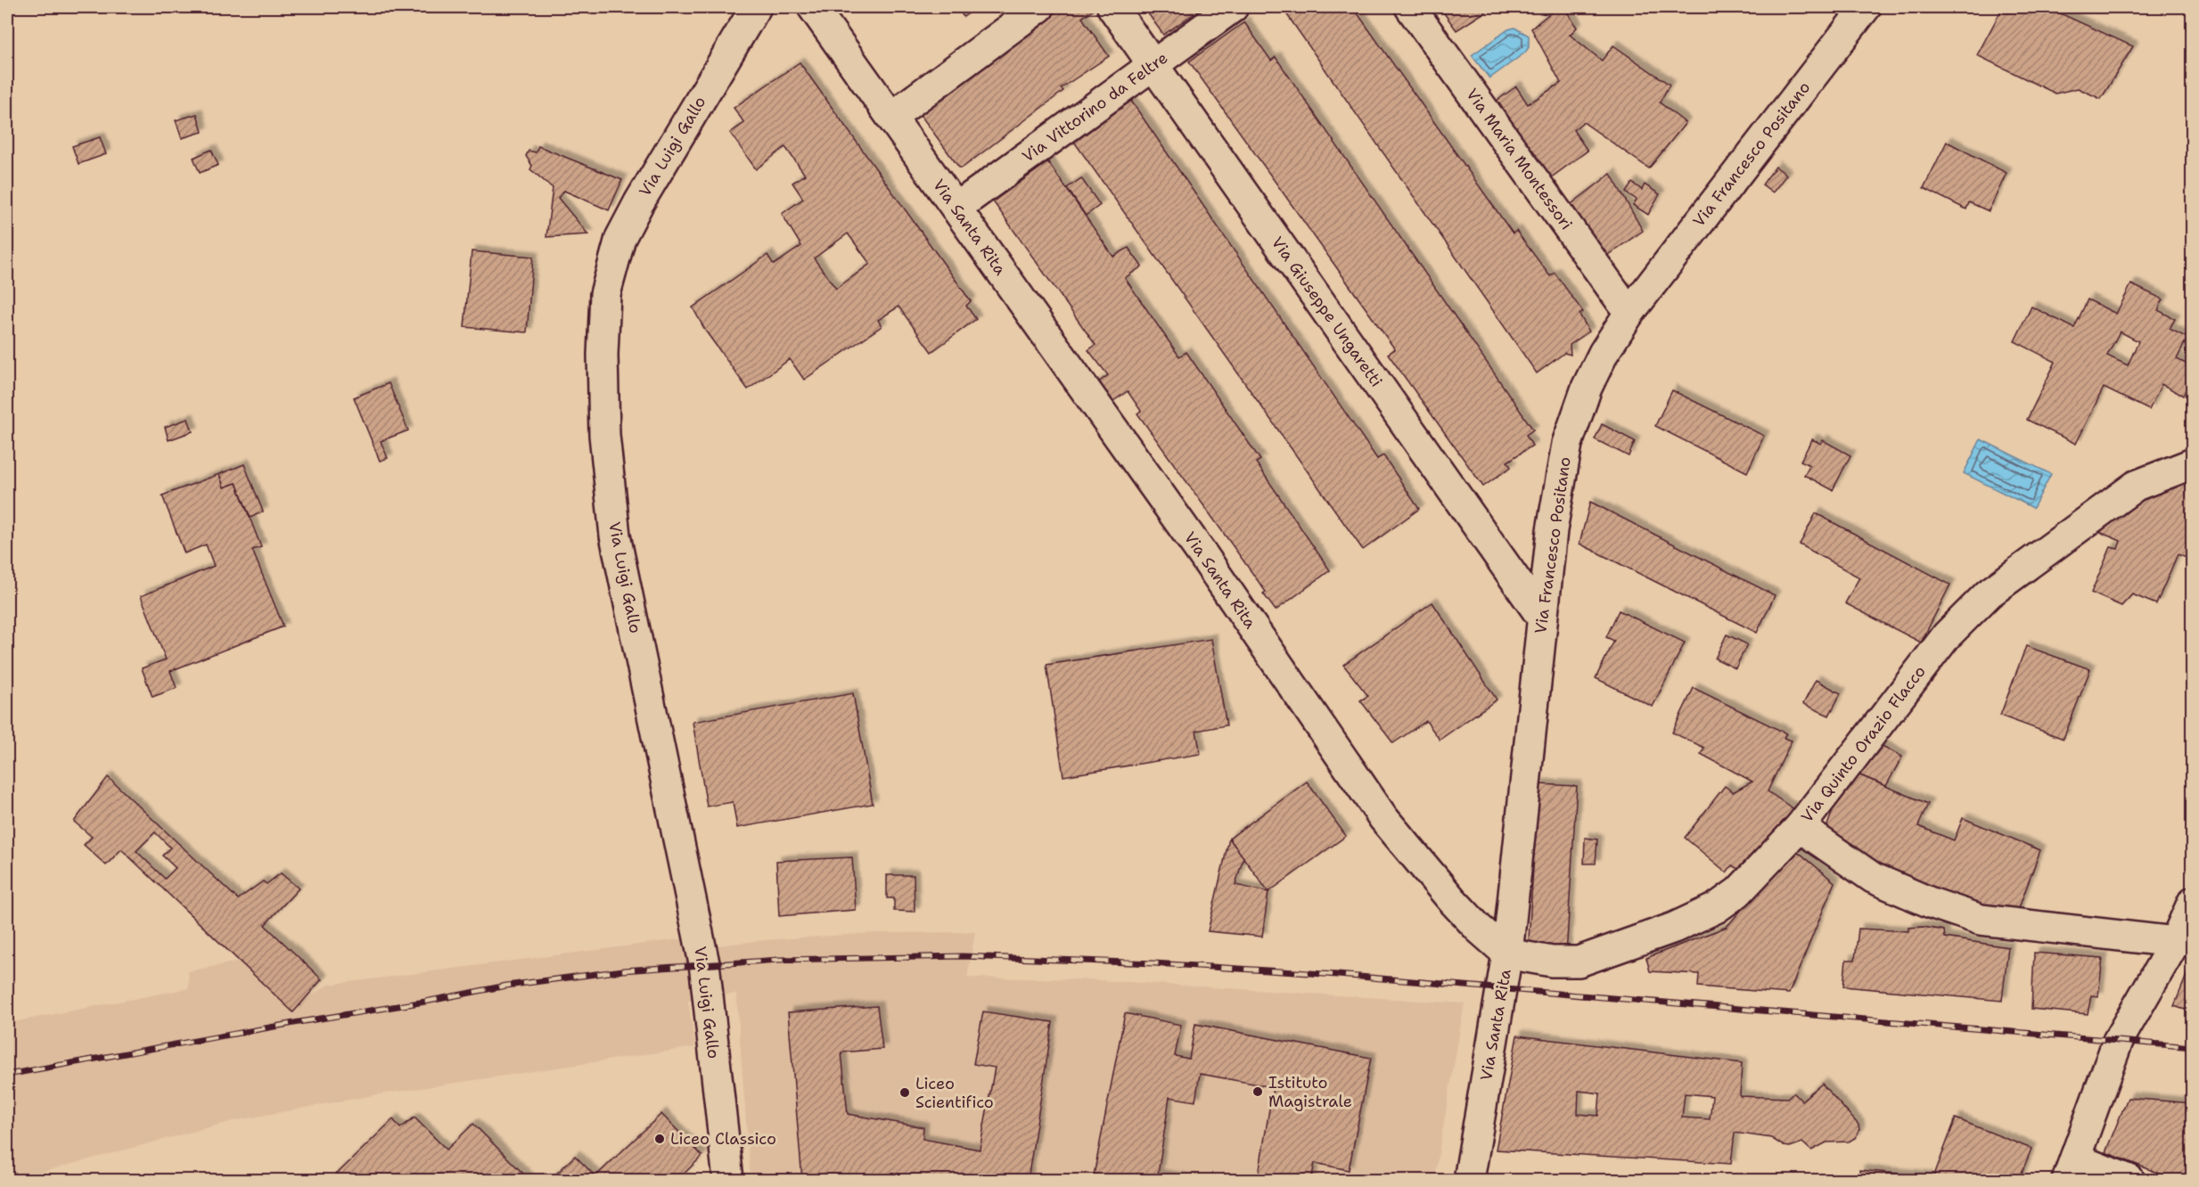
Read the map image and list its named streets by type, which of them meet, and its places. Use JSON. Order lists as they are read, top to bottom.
{
  "streets": {
    "street": [
      "Via Vittorino da Feltre",
      "Via Luigi Gallo",
      "Via Francesco Positano",
      "Via Maria Montessori",
      "Via Santa Rita",
      "Via Giuseppe Ungaretti",
      "Via Quinto Orazio Flacco"
    ]
  },
  "crossings": [
    ["Via Vittorino da Feltre", "Via Santa Rita"],
    ["Via Vittorino da Feltre", "Via Giuseppe Ungaretti"],
    ["Via Francesco Positano", "Via Maria Montessori"],
    ["Via Francesco Positano", "Via Santa Rita"],
    ["Via Francesco Positano", "Via Giuseppe Ungaretti"],
    ["Via Francesco Positano", "Via Quinto Orazio Flacco"],
    ["Via Santa Rita", "Via Quinto Orazio Flacco"]
  ],
  "places": ["Istituto Magistrale", "Liceo Scientifico", "Liceo Classico"]
}
